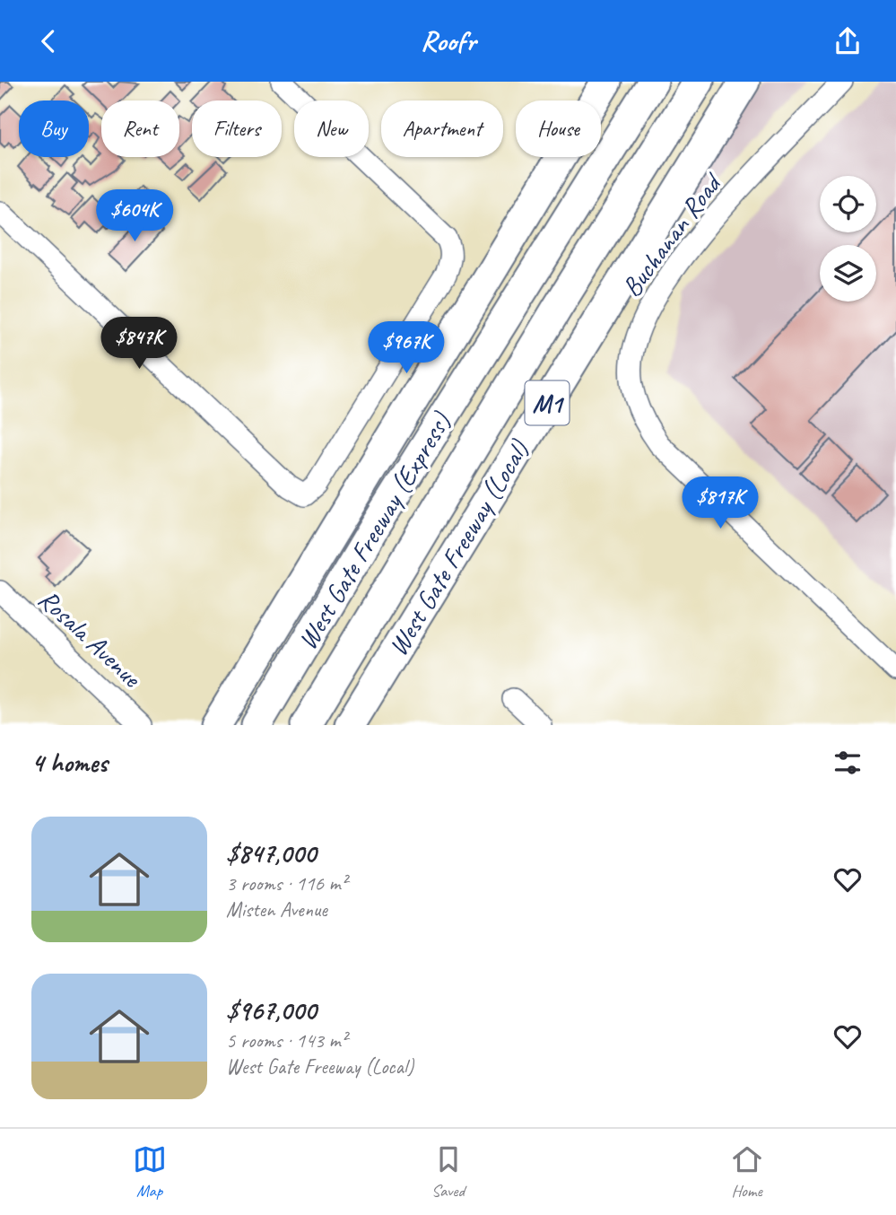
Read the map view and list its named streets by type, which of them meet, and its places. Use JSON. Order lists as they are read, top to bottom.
{
  "streets": {
    "highway": ["M1", "West Gate Freeway (Express)", "West Gate Freeway (Local)"],
    "street": ["Buchanan Road", "Rosala Avenue"]
  },
  "page": {
    "header": "Roofr",
    "chip": [
      "Buy",
      "Rent",
      "Filters",
      "New",
      "Apartment",
      "House"
    ],
    "price": [
      "$604K",
      "$847K",
      "$967K",
      "$817K"
    ],
    "heading": "4 homes",
    "list": [
      {
        "name": "$847,000",
        "note": "3 rooms · 116 m² · Misten Avenue"
      },
      {
        "name": "$967,000",
        "note": "5 rooms · 143 m² · West Gate Freeway (Local)"
      }
    ],
    "tabs": ["Map", "Saved", "Home"]
  }
}
